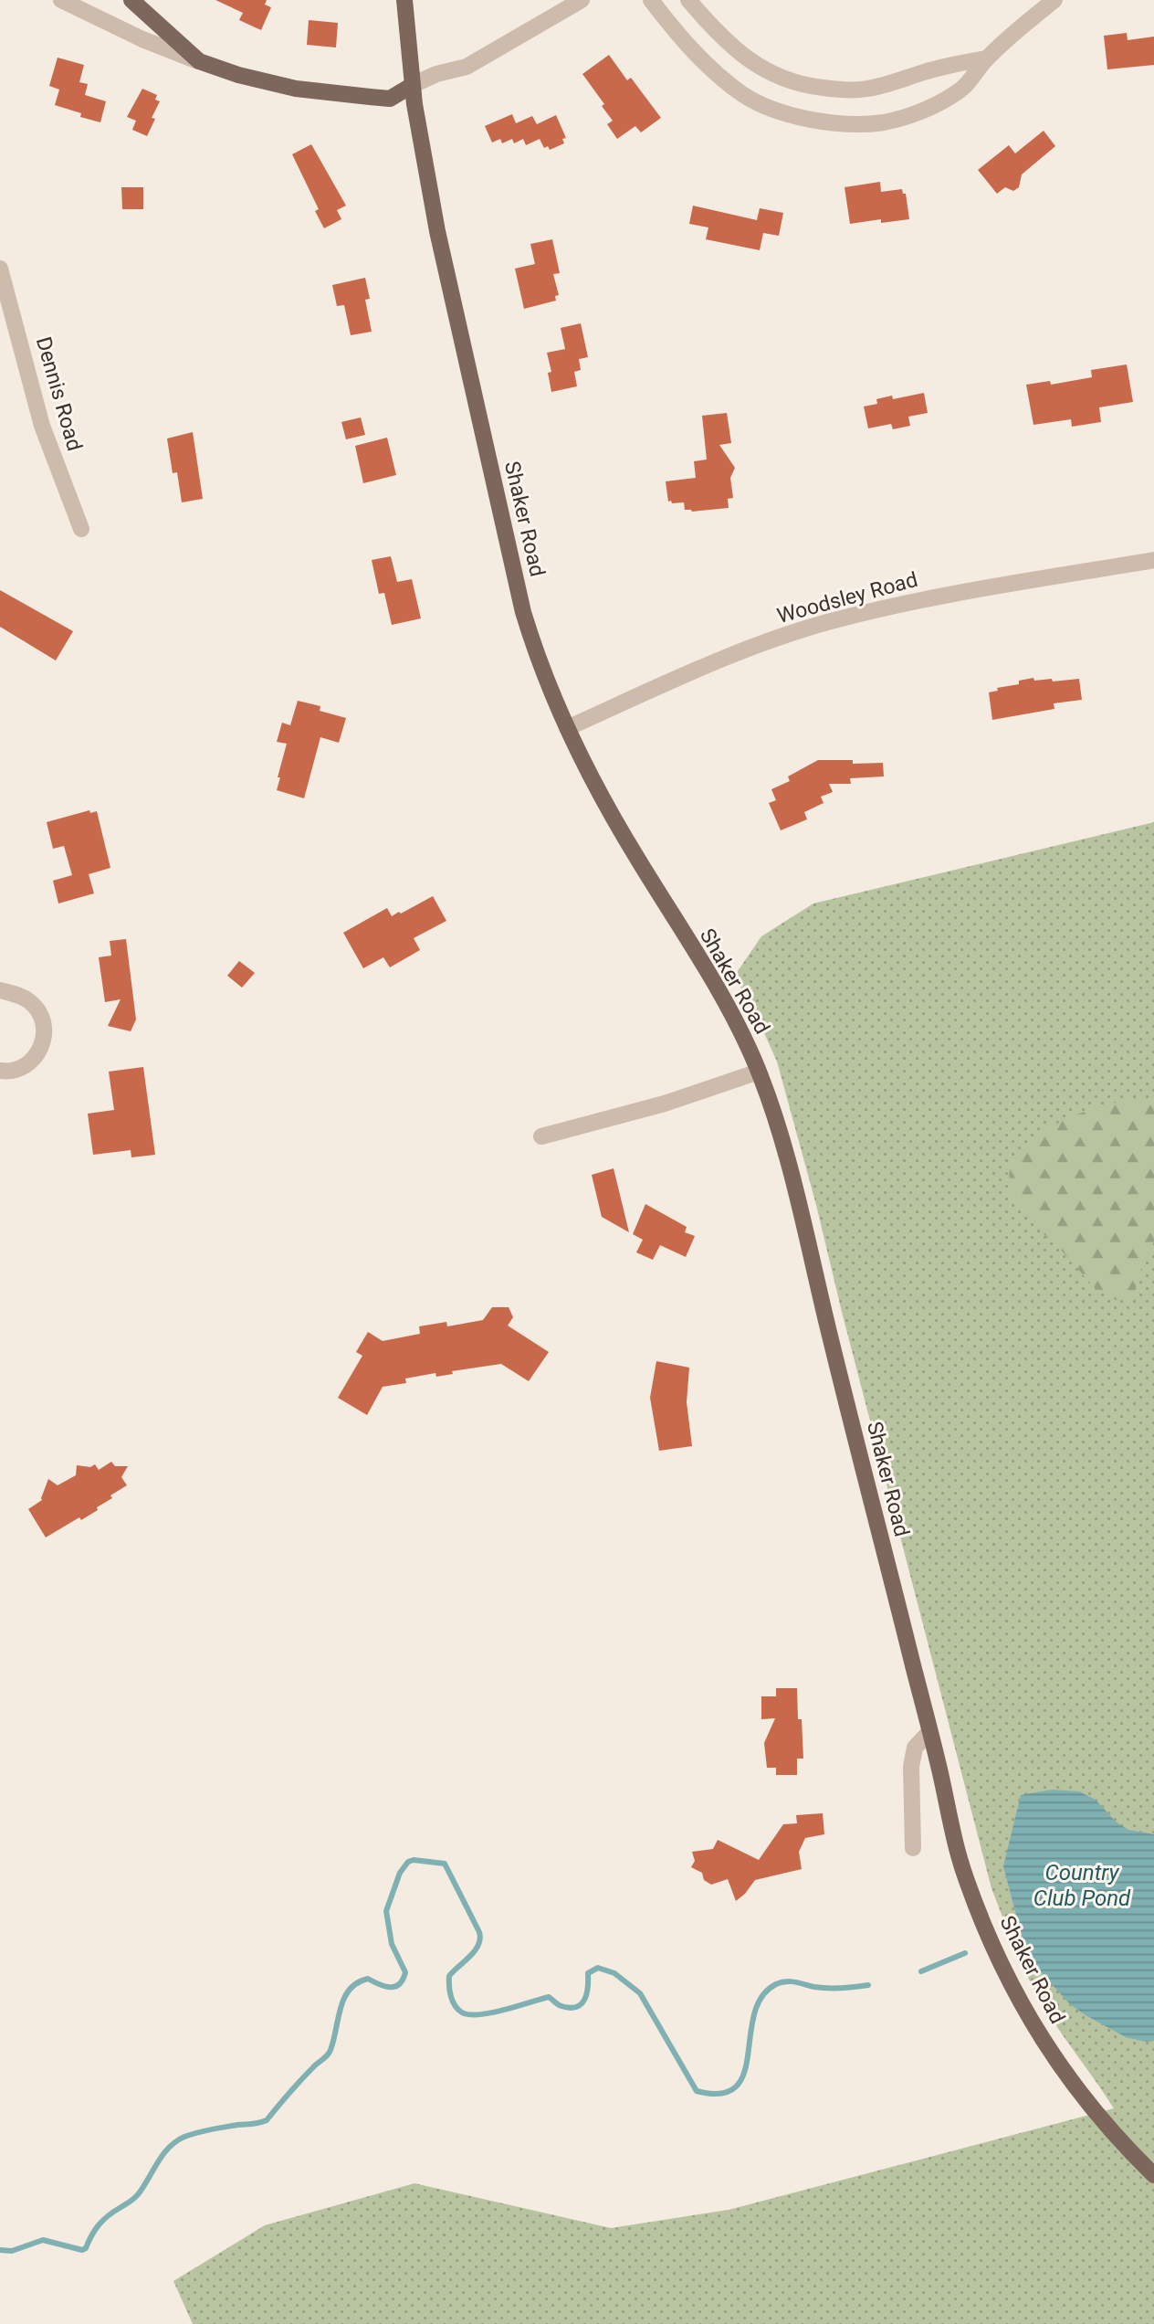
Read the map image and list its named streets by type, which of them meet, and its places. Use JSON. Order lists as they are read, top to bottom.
{
  "streets": {
    "main road": ["Shaker Road"],
    "street": ["Dennis Road", "Woodsley Road"]
  },
  "crossings": [
    ["Shaker Road", "Woodsley Road"]
  ],
  "water": ["Country Club Pond"]
}
